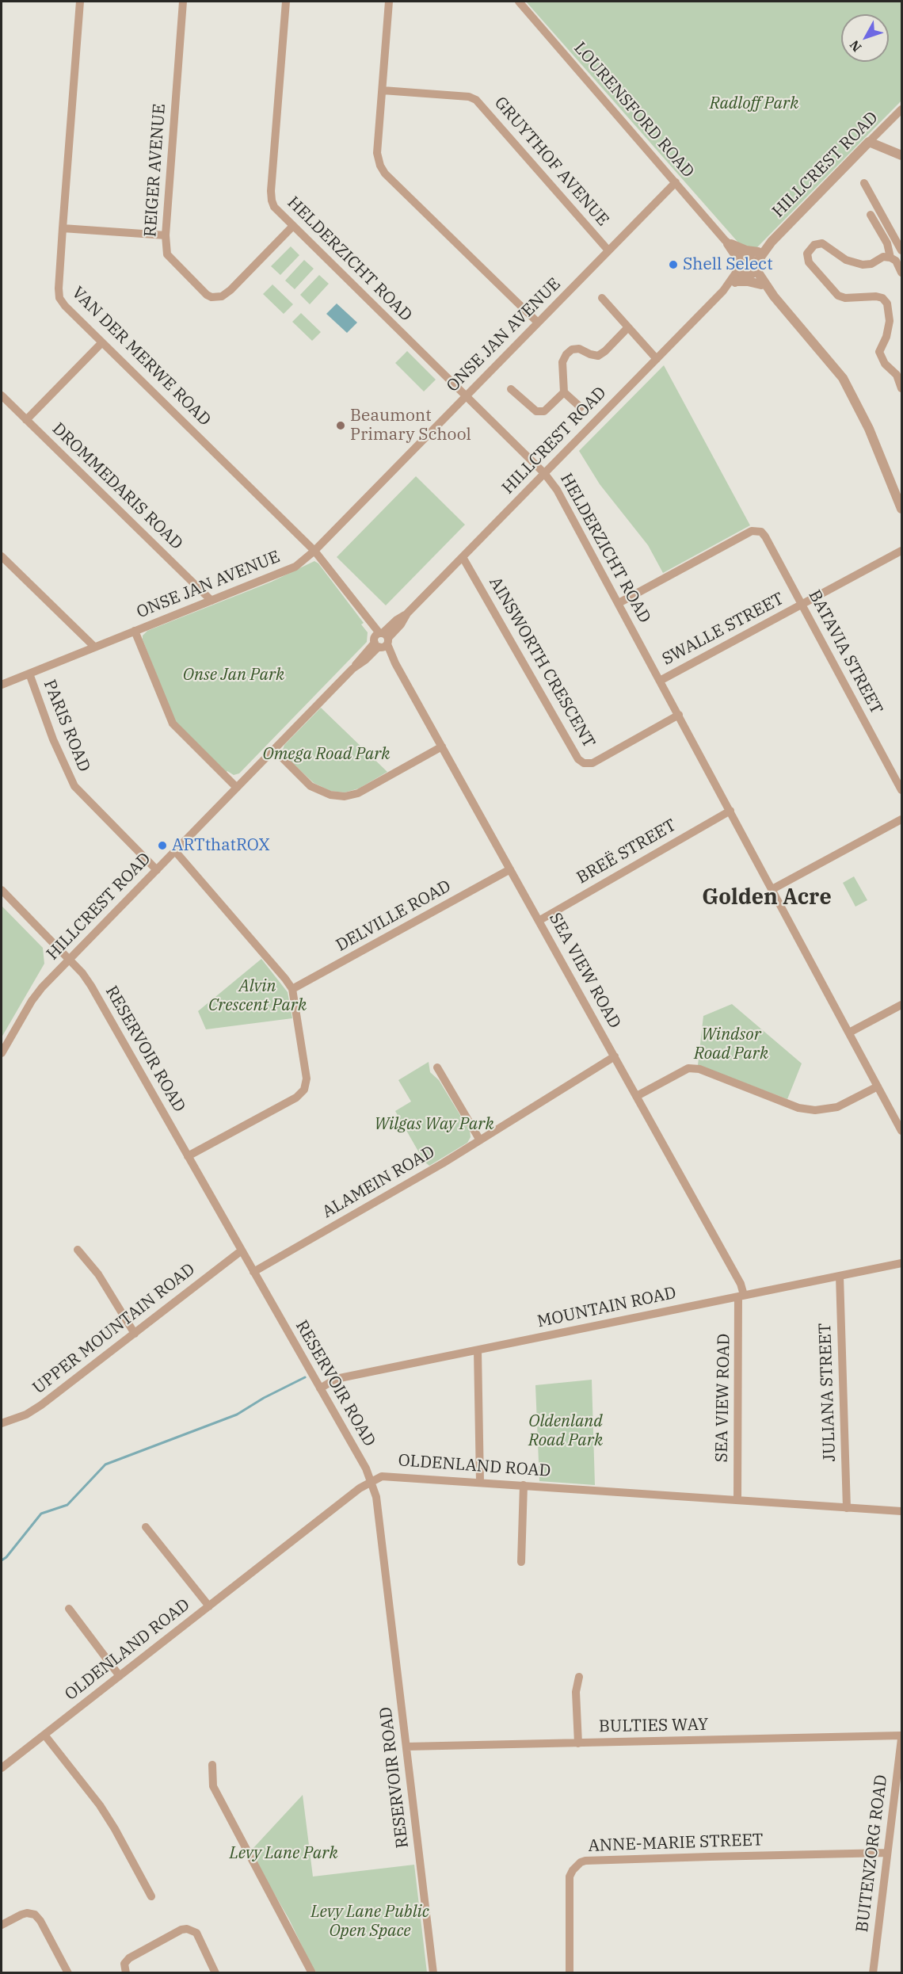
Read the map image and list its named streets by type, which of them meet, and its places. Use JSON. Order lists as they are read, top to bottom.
{
  "streets": {
    "street": [
      "LOURENSFORD ROAD",
      "GRUYTHOF AVENUE",
      "HILLCREST ROAD",
      "REIGER AVENUE",
      "HELDERZICHT ROAD",
      "ONSE JAN AVENUE",
      "VAN DER MERWE ROAD",
      "DROMMEDARIS ROAD",
      "SWALLE STREET",
      "BATAVIA STREET",
      "AINSWORTH CRESCENT",
      "PARIS ROAD",
      "BREË STREET",
      "DELVILLE ROAD",
      "SEA VIEW ROAD",
      "RESERVOIR ROAD",
      "ALAMEIN ROAD",
      "MOUNTAIN ROAD",
      "UPPER MOUNTAIN ROAD",
      "JULIANA STREET",
      "OLDENLAND ROAD",
      "BULTIES WAY",
      "ANNE-MARIE STREET",
      "BUITENZORG ROAD"
    ]
  },
  "crossings": [
    ["LOURENSFORD ROAD", "HILLCREST ROAD"],
    ["LOURENSFORD ROAD", "ONSE JAN AVENUE"],
    ["GRUYTHOF AVENUE", "ONSE JAN AVENUE"],
    ["HILLCREST ROAD", "HELDERZICHT ROAD"],
    ["HILLCREST ROAD", "VAN DER MERWE ROAD"],
    ["HILLCREST ROAD", "AINSWORTH CRESCENT"],
    ["HILLCREST ROAD", "PARIS ROAD"],
    ["HILLCREST ROAD", "SEA VIEW ROAD"],
    ["HILLCREST ROAD", "RESERVOIR ROAD"],
    ["REIGER AVENUE", "HELDERZICHT ROAD"],
    ["HELDERZICHT ROAD", "ONSE JAN AVENUE"],
    ["HELDERZICHT ROAD", "SWALLE STREET"],
    ["HELDERZICHT ROAD", "BATAVIA STREET"],
    ["HELDERZICHT ROAD", "AINSWORTH CRESCENT"],
    ["HELDERZICHT ROAD", "BREË STREET"],
    ["ONSE JAN AVENUE", "VAN DER MERWE ROAD"],
    ["ONSE JAN AVENUE", "DROMMEDARIS ROAD"],
    ["ONSE JAN AVENUE", "PARIS ROAD"],
    ["VAN DER MERWE ROAD", "SEA VIEW ROAD"],
    ["SWALLE STREET", "BATAVIA STREET"],
    ["BREË STREET", "SEA VIEW ROAD"],
    ["DELVILLE ROAD", "SEA VIEW ROAD"],
    ["SEA VIEW ROAD", "ALAMEIN ROAD"],
    ["SEA VIEW ROAD", "MOUNTAIN ROAD"],
    ["SEA VIEW ROAD", "OLDENLAND ROAD"],
    ["RESERVOIR ROAD", "ALAMEIN ROAD"],
    ["RESERVOIR ROAD", "MOUNTAIN ROAD"],
    ["RESERVOIR ROAD", "UPPER MOUNTAIN ROAD"],
    ["RESERVOIR ROAD", "OLDENLAND ROAD"],
    ["RESERVOIR ROAD", "BULTIES WAY"],
    ["MOUNTAIN ROAD", "JULIANA STREET"],
    ["JULIANA STREET", "OLDENLAND ROAD"],
    ["BULTIES WAY", "BUITENZORG ROAD"],
    ["ANNE-MARIE STREET", "BUITENZORG ROAD"]
  ],
  "districts": ["Golden Acre"],
  "parks": [
    "Radloff Park",
    "Onse Jan Park",
    "Omega Road Park",
    "Alvin Crescent Park",
    "Windsor Road Park",
    "Wilgas Way Park",
    "Oldenland Road Park",
    "Levy Lane Park",
    "Levy Lane Public Open Space"
  ],
  "places": ["Shell Select", "Beaumont Primary School", "ARTthatROX"],
  "north": "bottom left"
}
